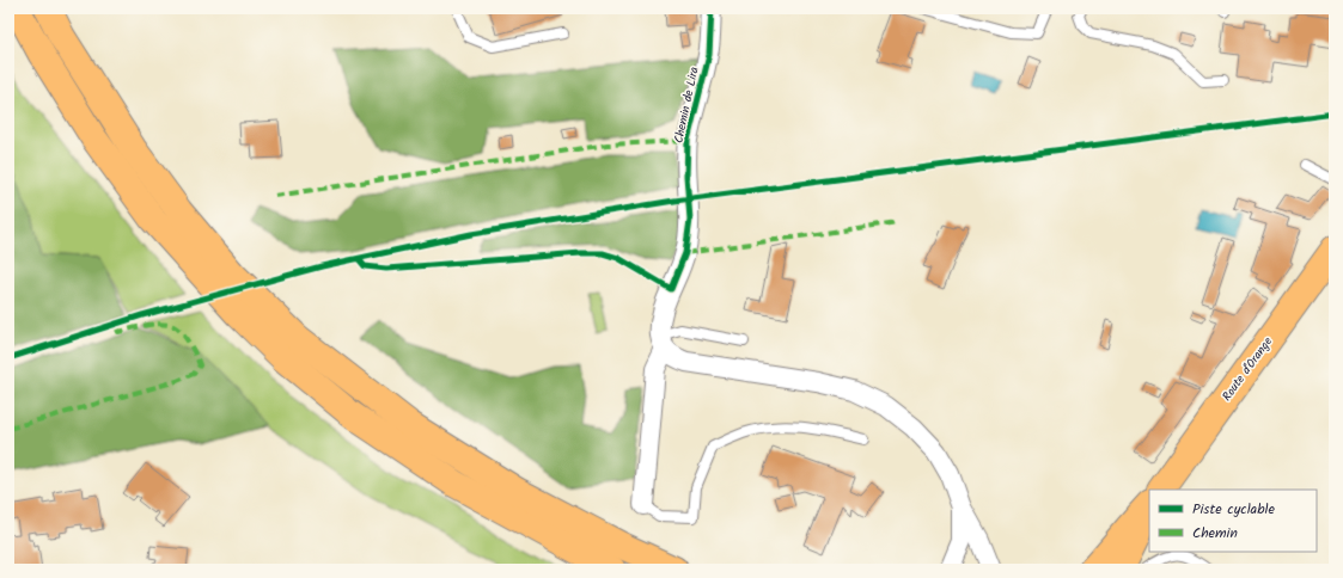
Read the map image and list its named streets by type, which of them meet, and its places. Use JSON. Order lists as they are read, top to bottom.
{
  "streets": {
    "main road": ["Route d'Orange"],
    "street": ["Chemin de Lira"]
  },
  "legend": ["Piste cyclable", "Chemin"]
}
